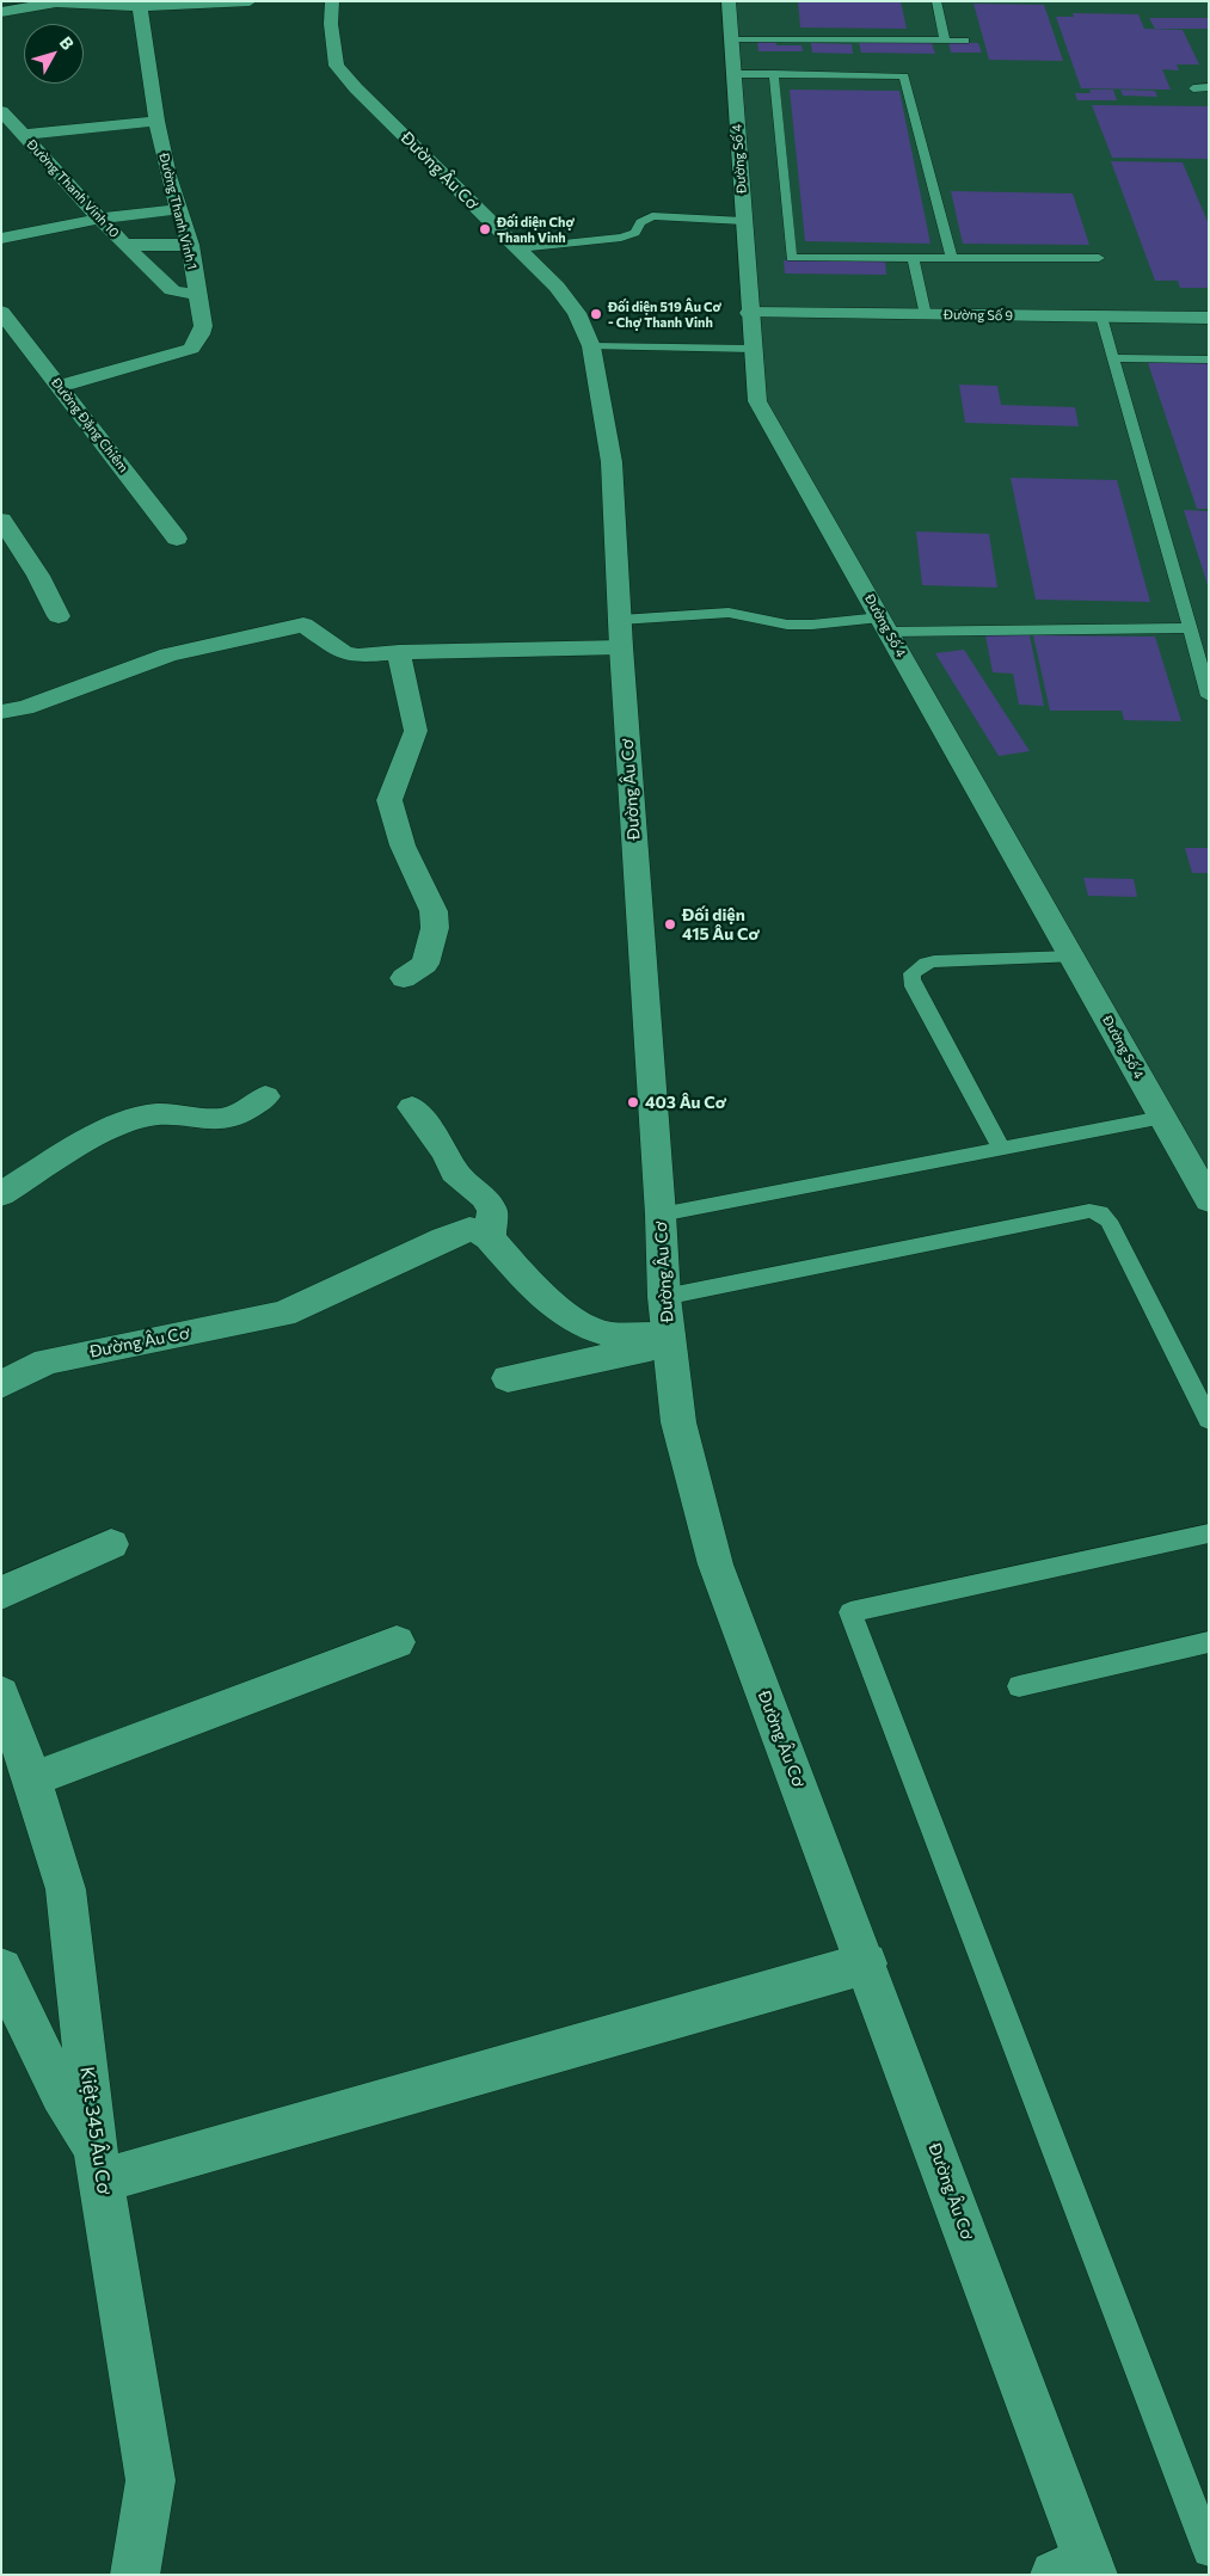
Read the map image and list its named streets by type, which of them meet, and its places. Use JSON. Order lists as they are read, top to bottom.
{
  "streets": {
    "street": [
      "Đường Số 4",
      "Đường Âu Cơ",
      "Đường Thanh Vinh 10",
      "Đường Thanh Vinh 1",
      "Đường Số 9",
      "Đường Đặng Chiêm",
      "Kiệt 345 Âu Cơ"
    ]
  },
  "crossings": [
    ["Đường Số 4", "Đường Số 9"],
    ["Đường Thanh Vinh 10", "Đường Thanh Vinh 1"],
    ["Đường Thanh Vinh 1", "Đường Đặng Chiêm"]
  ],
  "places": [
    "Đối diện Chợ Thanh Vinh",
    "Đối diện 519 Âu Cơ - Chợ Thanh Vinh",
    "Đối diện 415 Âu Cơ",
    "403 Âu Cơ"
  ],
  "north": "top right"
}
